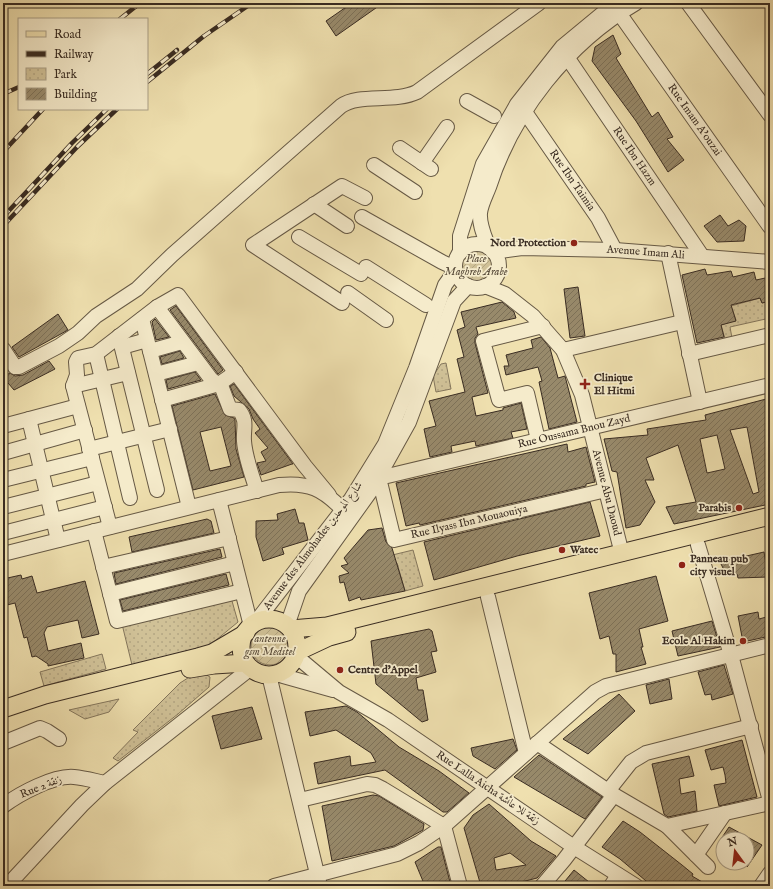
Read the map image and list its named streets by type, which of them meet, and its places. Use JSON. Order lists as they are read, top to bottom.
{
  "streets": {
    "street": [
      "Rue Imam A'ouzai",
      "Rue Ibn Hazm",
      "Rue Ibn Taimia",
      "Avenue Imam Ali",
      "Rue Oussama Bnou Zayd",
      "Avenue Abu Daoud",
      "Rue Ilyass Ibn Mouaouiya",
      "Avenue des Almohades شارع الموحدين",
      "Rue 2 زنقة",
      "Rue Lalla Aicha زنقة للا عائشة"
    ]
  },
  "crossings": [
    ["Rue Ibn Hazm", "Avenue Imam Ali"],
    ["Rue Ibn Taimia", "Avenue Imam Ali"],
    ["Avenue Imam Ali", "Avenue Abu Daoud"],
    ["Avenue Imam Ali", "Avenue des Almohades شارع الموحدين"],
    ["Rue Oussama Bnou Zayd", "Avenue Abu Daoud"],
    ["Rue Oussama Bnou Zayd", "Rue Ilyass Ibn Mouaouiya"],
    ["Rue Oussama Bnou Zayd", "Avenue des Almohades شارع الموحدين"],
    ["Avenue Abu Daoud", "Rue Ilyass Ibn Mouaouiya"],
    ["Avenue Abu Daoud", "Avenue des Almohades شارع الموحدين"],
    ["Rue Ilyass Ibn Mouaouiya", "Avenue des Almohades شارع الموحدين"],
    ["Avenue des Almohades شارع الموحدين", "Rue Lalla Aicha زنقة للا عائشة"]
  ],
  "parks": ["Place Maghreb Arabe", "antenne gsm Meditel"],
  "places": {
    "other": [
      "Nord Protection",
      "Parabis",
      "Watec",
      "Panneau pub city visuel",
      "Ecole Al Hakim",
      "Centre d'Appel"
    ],
    "health": ["Clinique El Hitmi"]
  },
  "legend": [
    "Road",
    "Railway",
    "Park",
    "Building"
  ],
  "north": "top"
}
